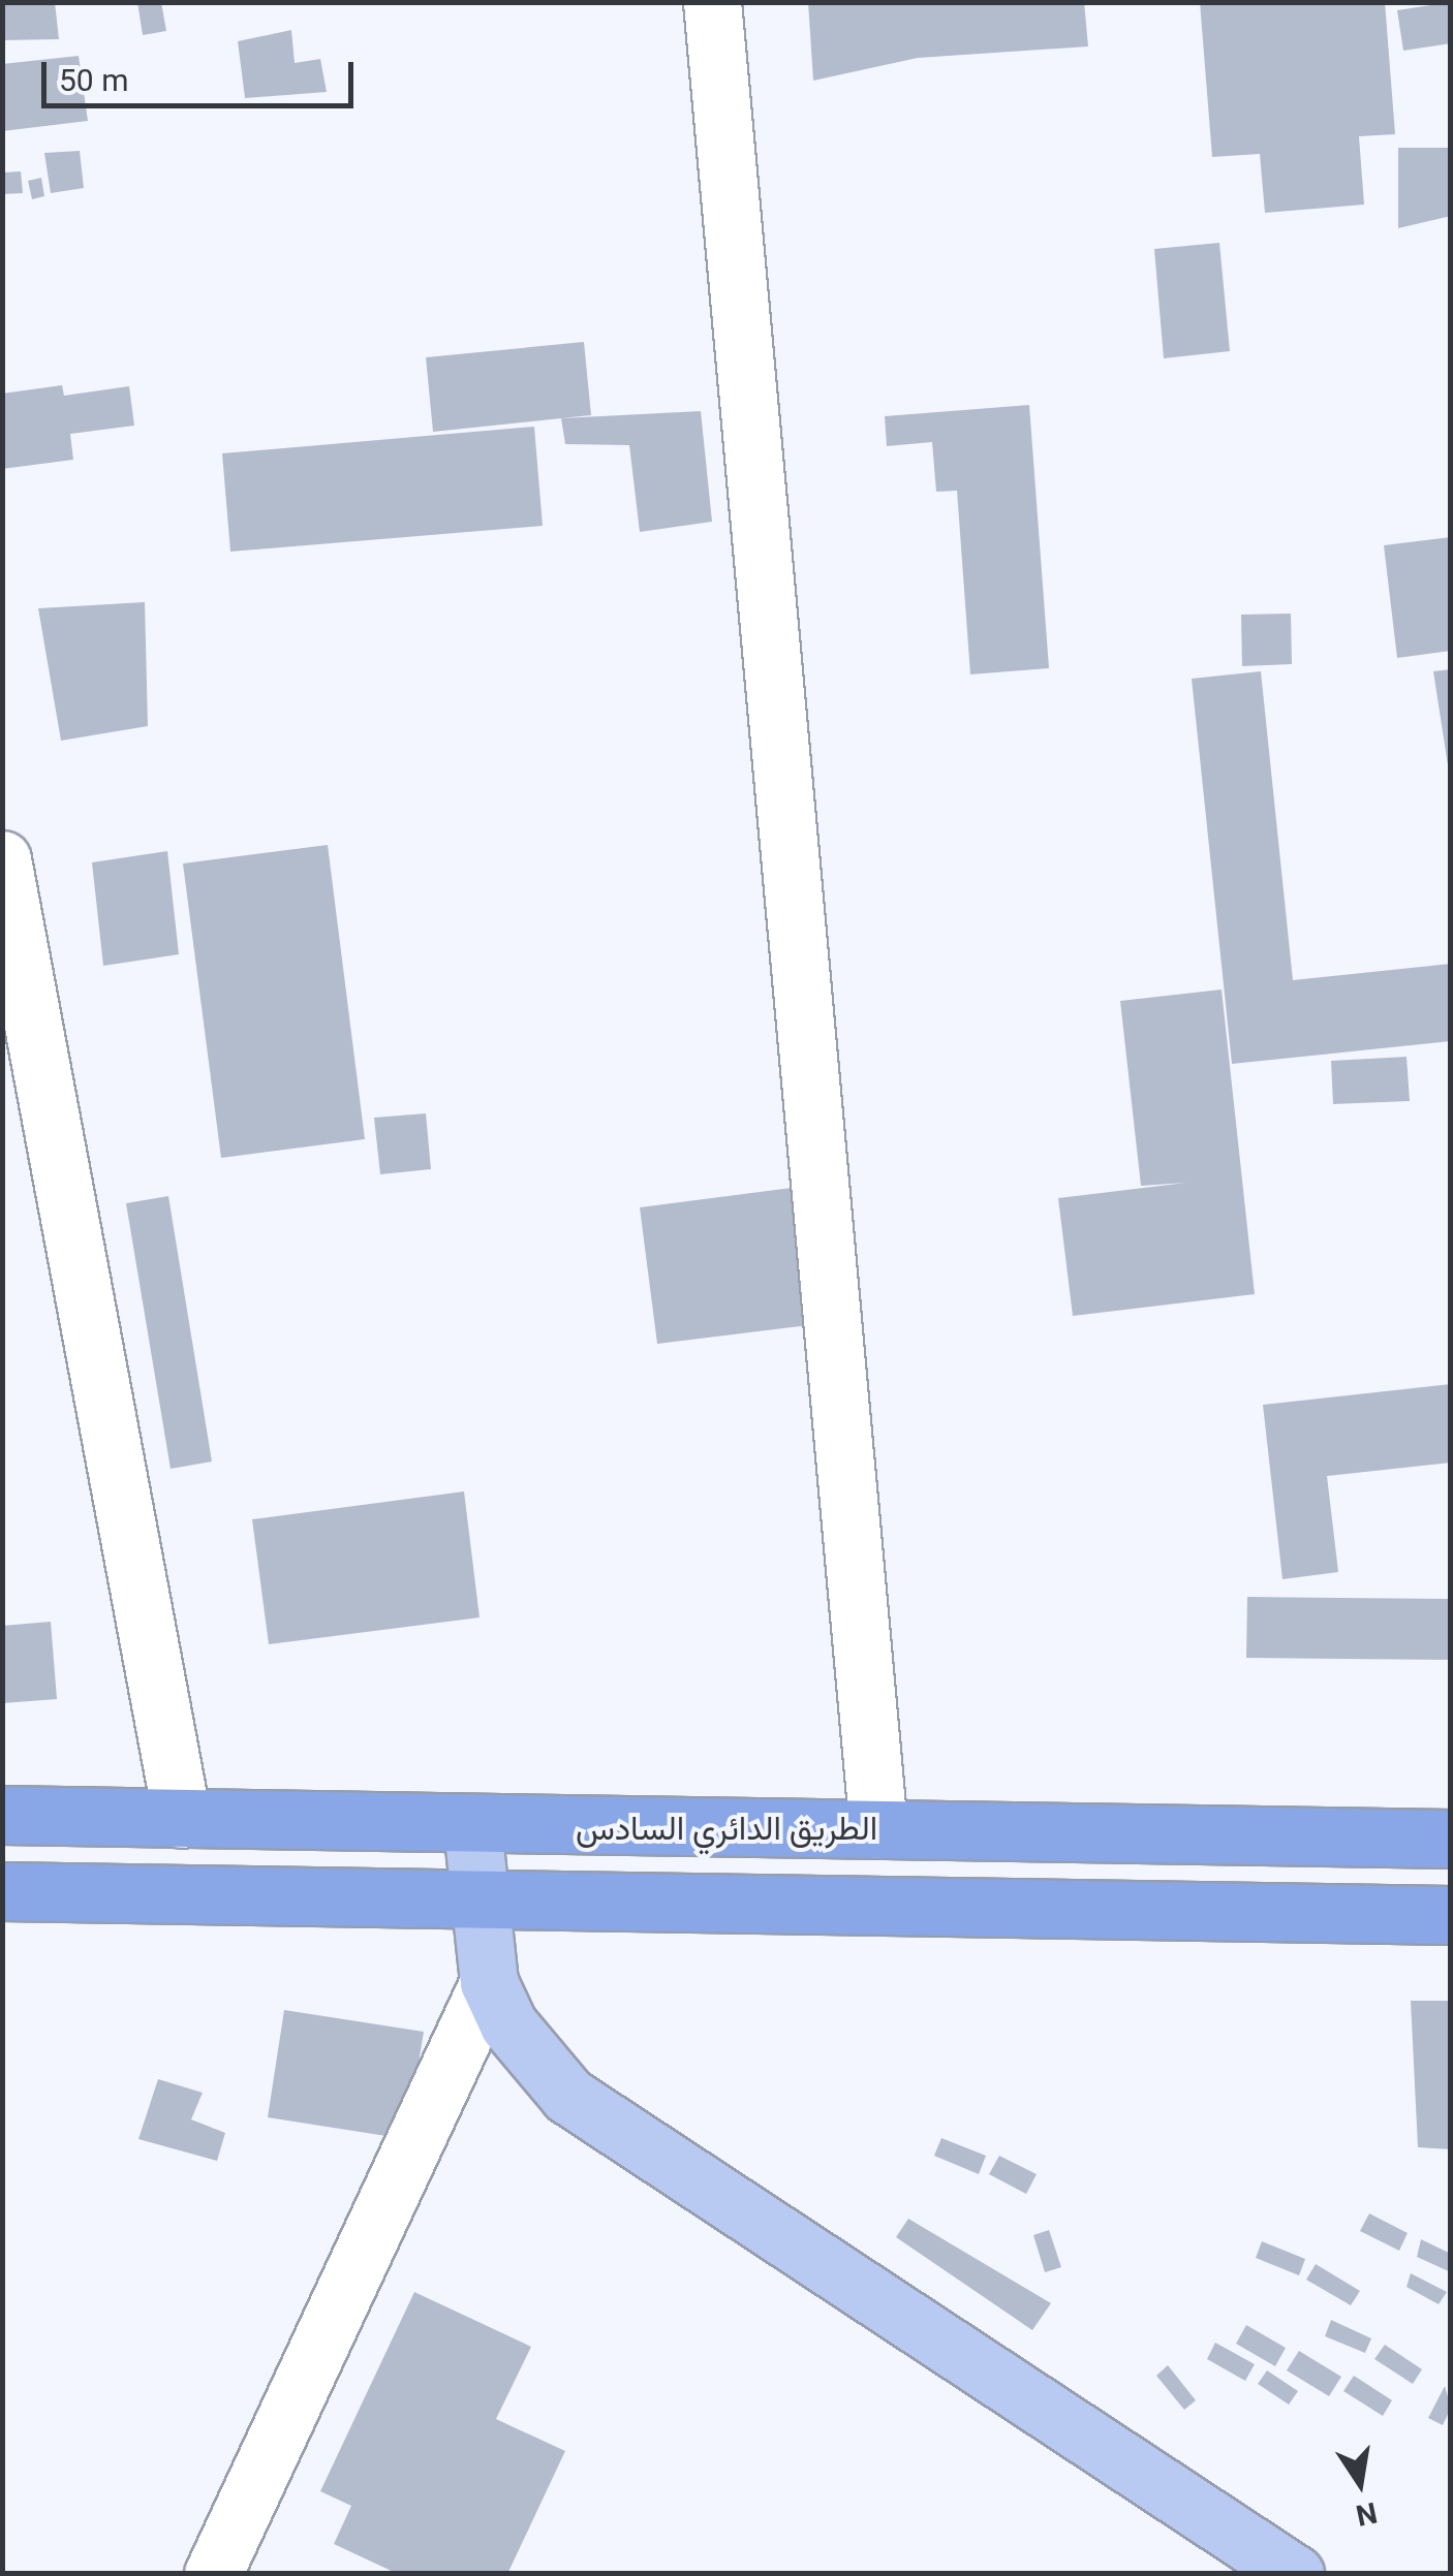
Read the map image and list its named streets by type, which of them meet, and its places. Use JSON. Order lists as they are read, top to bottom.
{
  "streets": {
    "highway": ["الطريق الدائري السادس"]
  },
  "scale_bar": "50 m",
  "north": "bottom"
}
